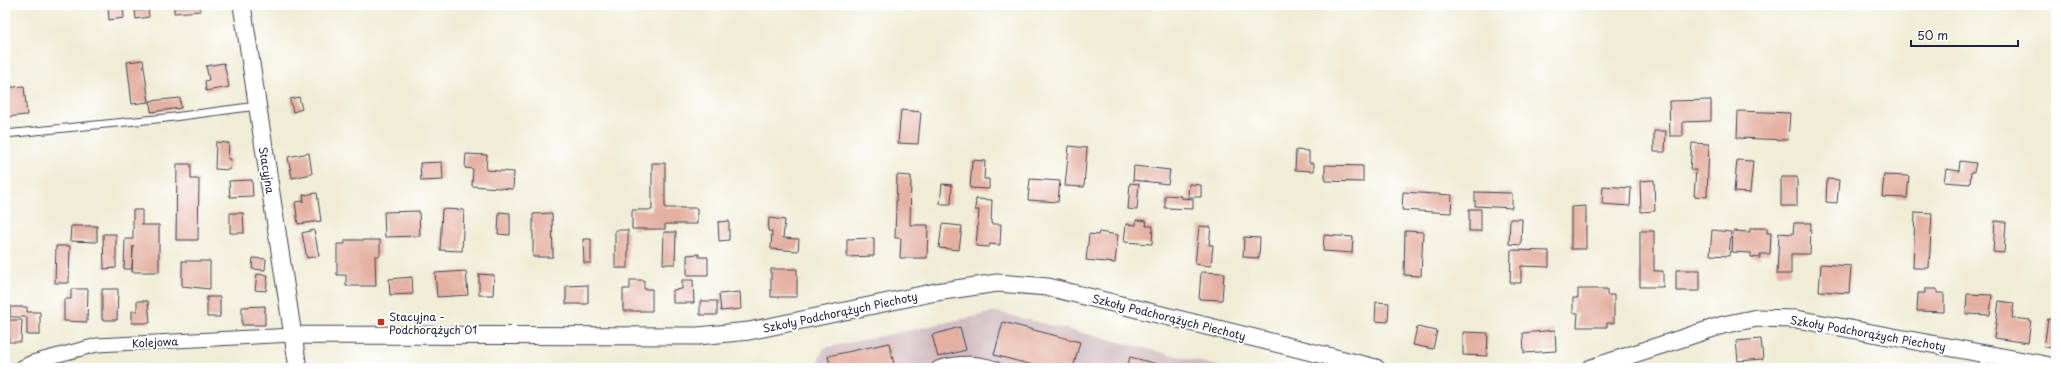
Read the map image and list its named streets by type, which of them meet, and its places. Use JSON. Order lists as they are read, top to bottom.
{
  "streets": {
    "street": ["Stacyjna", "Szkoły Podchorążych Piechoty", "Kolejowa"]
  },
  "crossings": [
    ["Stacyjna", "Szkoły Podchorążych Piechoty"],
    ["Stacyjna", "Kolejowa"],
    ["Szkoły Podchorążych Piechoty", "Kolejowa"]
  ],
  "places": {
    "transit": ["Stacyjna - Podchorążych 01"]
  },
  "scale_bar": "50 m"
}
